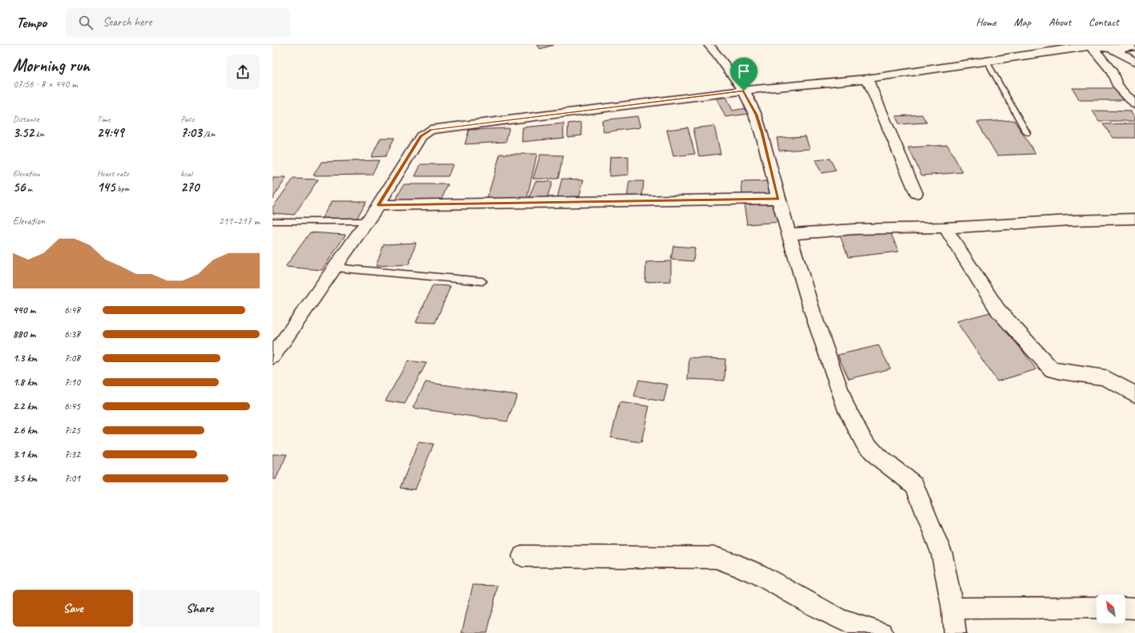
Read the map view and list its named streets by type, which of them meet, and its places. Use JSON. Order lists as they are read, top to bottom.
{
  "north": "top left",
  "page": {
    "header": "Tempo",
    "search": "Search here",
    "nav": [
      "Home",
      "Map",
      "About",
      "Contact"
    ],
    "heading": ["Morning run", "07:56 · 8 × 440 m"],
    "stats": [
      ["Distance", "3.52 km"],
      ["Time", "24:49"],
      ["Pace", "7:03 /km"],
      ["Elevation", "56 m"],
      ["Heart rate", "145 bpm"],
      ["kcal", "270"]
    ],
    "chart": ["Elevation", "211–217 m"],
    "list": [
      {
        "name": "440 m",
        "note": "6:48"
      },
      {
        "name": "880 m",
        "note": "6:38"
      },
      {
        "name": "1.3 km",
        "note": "7:08"
      },
      {
        "name": "1.8 km",
        "note": "7:10"
      },
      {
        "name": "2.2 km",
        "note": "6:45"
      },
      {
        "name": "2.6 km",
        "note": "7:25"
      },
      {
        "name": "3.1 km",
        "note": "7:32"
      },
      {
        "name": "3.5 km",
        "note": "7:01"
      }
    ],
    "buttons": ["Save", "Share"]
  }
}
